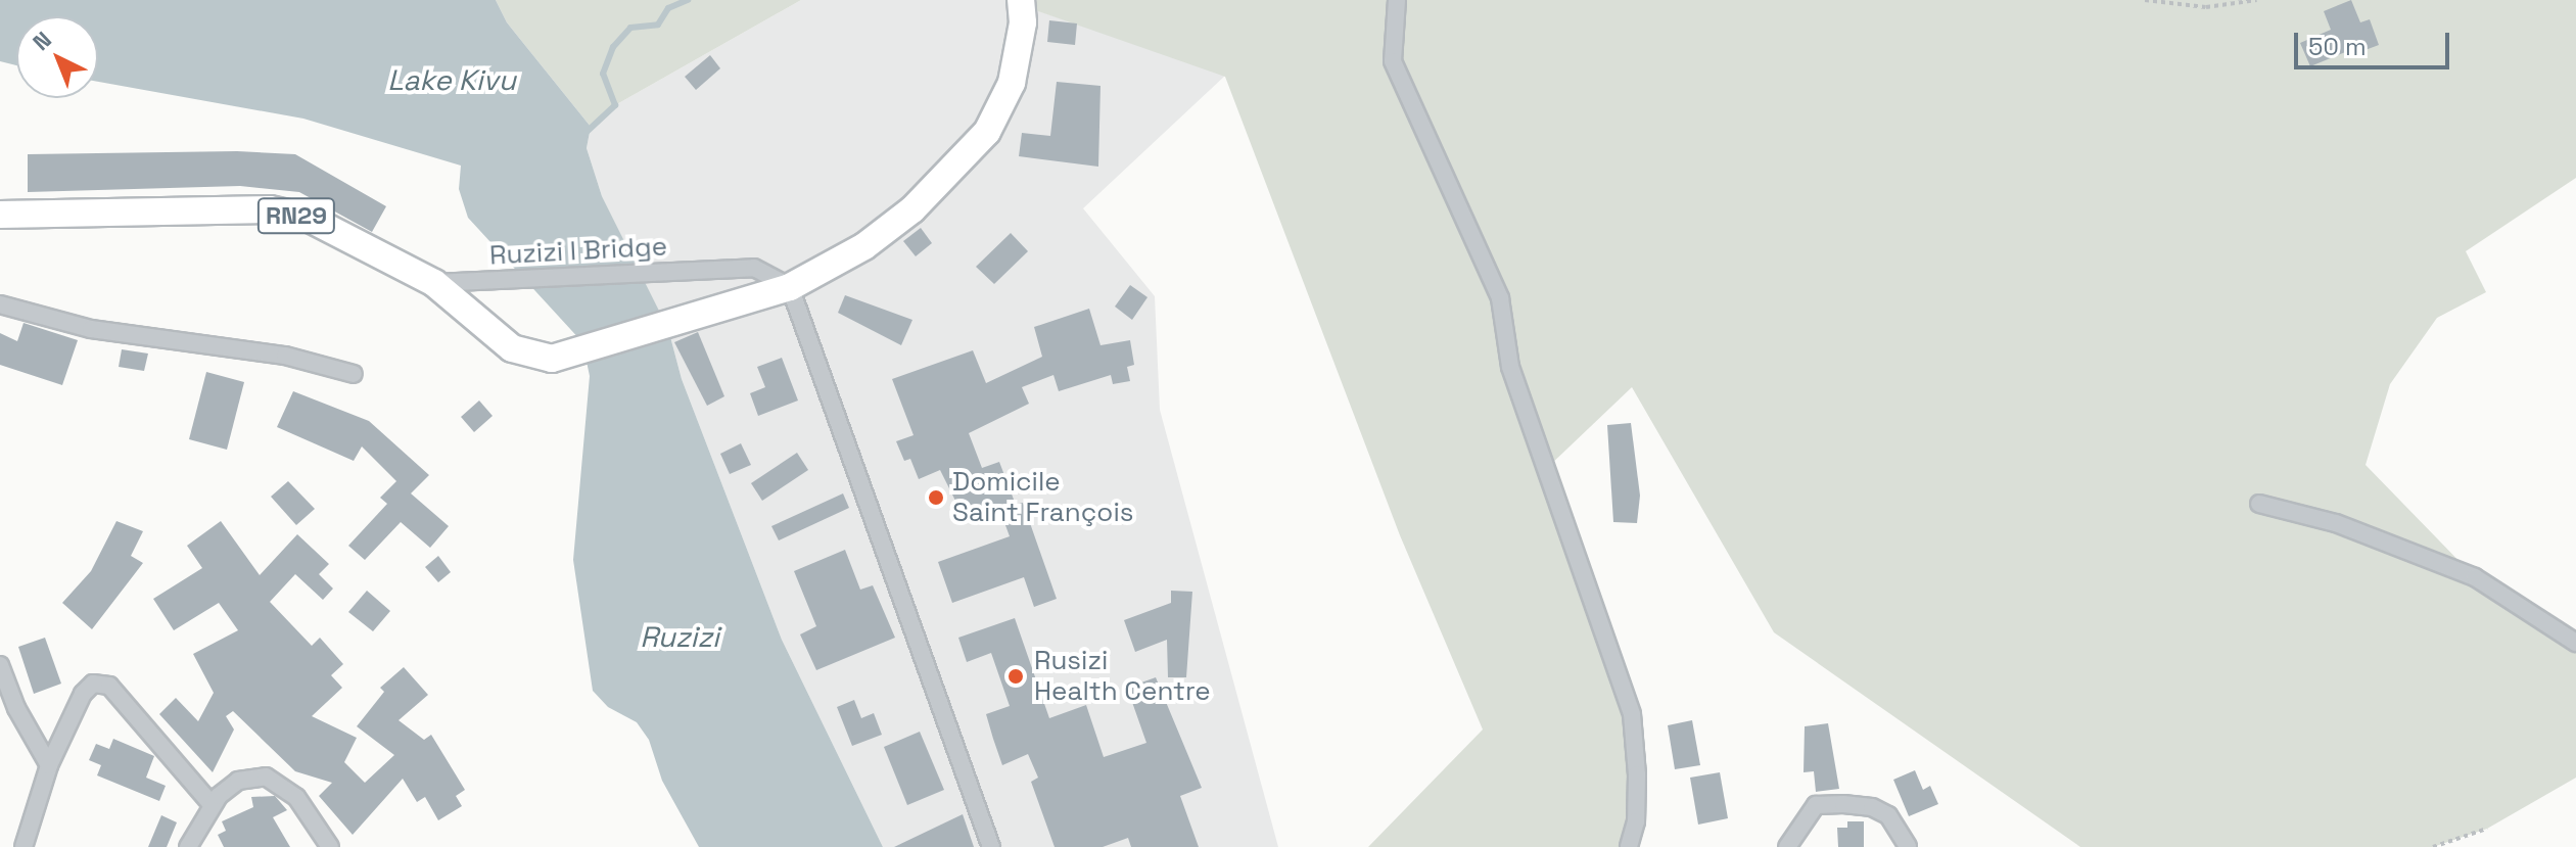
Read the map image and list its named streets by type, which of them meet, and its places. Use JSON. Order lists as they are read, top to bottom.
{
  "streets": {
    "main road": ["RN29"],
    "street": ["Ruzizi I Bridge"]
  },
  "crossings": [
    ["RN29", "Ruzizi I Bridge"]
  ],
  "water": ["Lake Kivu", "Ruzizi"],
  "places": ["Domicile Saint François", "Rusizi Health Centre"],
  "scale_bar": "50 m",
  "north": "top left"
}
